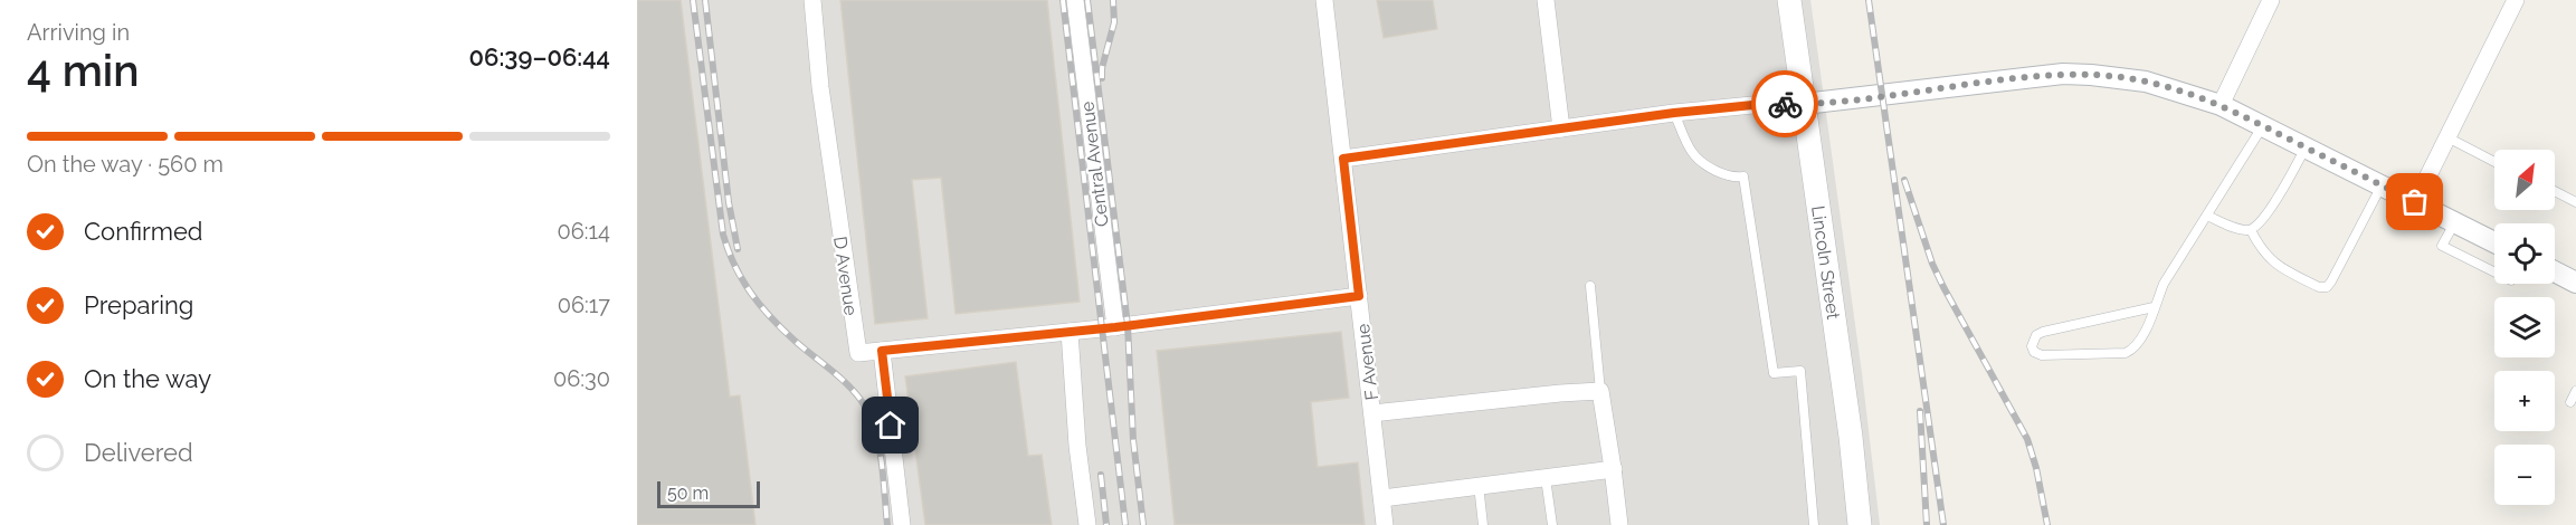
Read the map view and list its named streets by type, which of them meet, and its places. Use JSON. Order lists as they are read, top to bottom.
{
  "streets": {
    "main road": ["Lincoln Street"],
    "street": ["Central Avenue", "D Avenue", "F Avenue"]
  },
  "scale_bar": "50 m",
  "north": "top right",
  "page": {
    "heading": ["4 min", "Arriving in", "06:39–06:44"],
    "bar": "On the way · 560 m",
    "map_buttons": ["+", "−"],
    "list": [
      ["Confirmed", "06:14"],
      ["Preparing", "06:17"],
      ["On the way", "06:30"],
      "Delivered"
    ],
    "scale": "50 m"
  }
}
